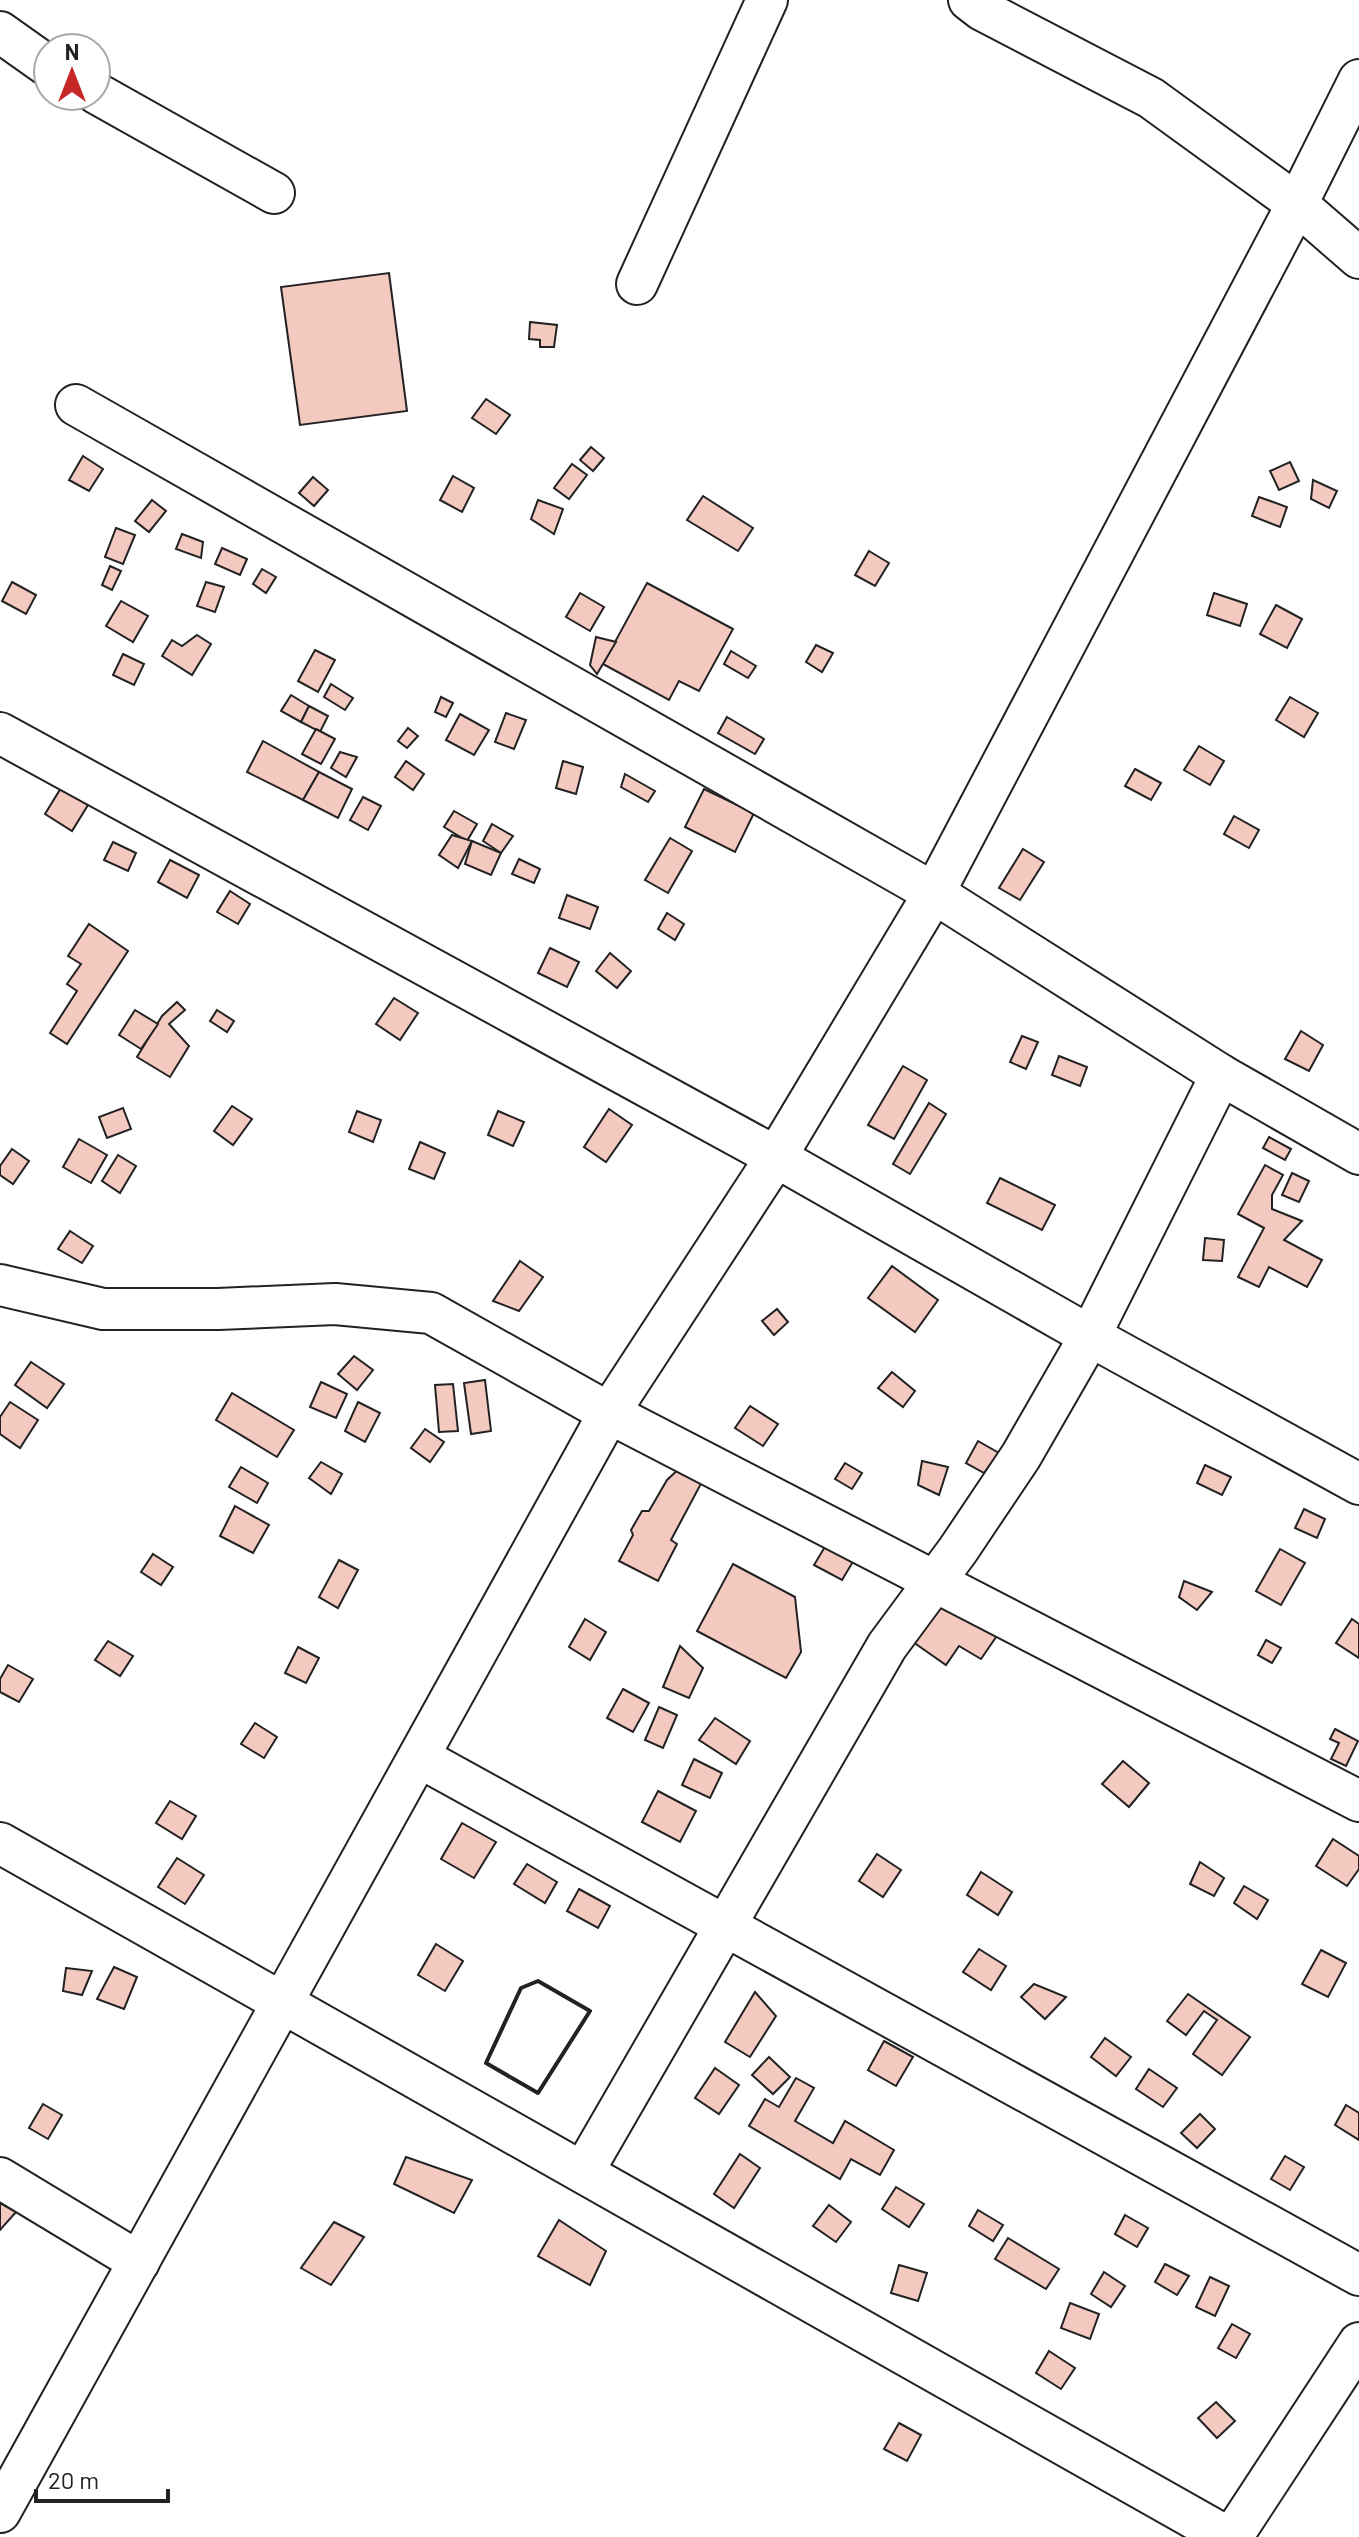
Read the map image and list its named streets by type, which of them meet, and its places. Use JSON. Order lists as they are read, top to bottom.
{
  "scale_bar": "20 m",
  "north": "top"
}
